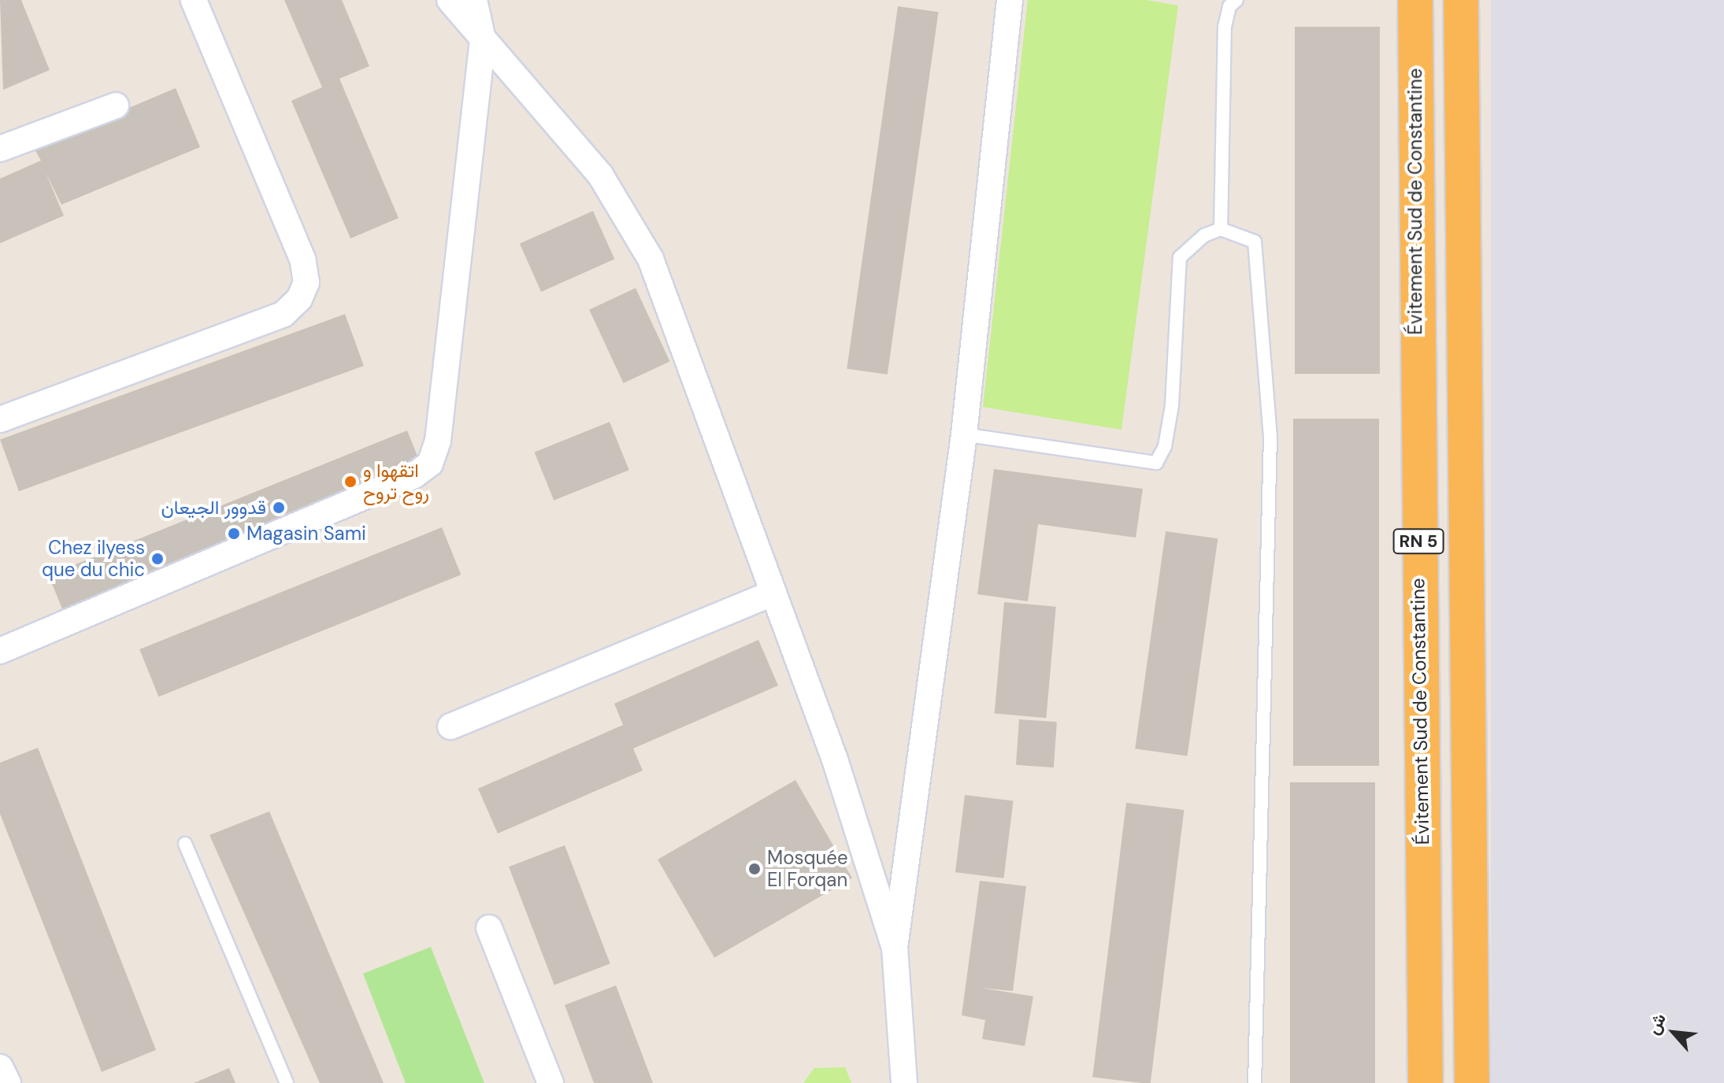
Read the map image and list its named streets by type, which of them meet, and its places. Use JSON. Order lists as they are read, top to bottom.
{
  "streets": {
    "highway": ["Évitement Sud de Constantine", "RN 5"]
  },
  "places": [
    "اتقهوا و روح تروح",
    "قدوور الجيعان",
    "Magasin Sami",
    "Chez ilyess que du chic",
    "Mosquée El Forqan"
  ],
  "north": "top left"
}
